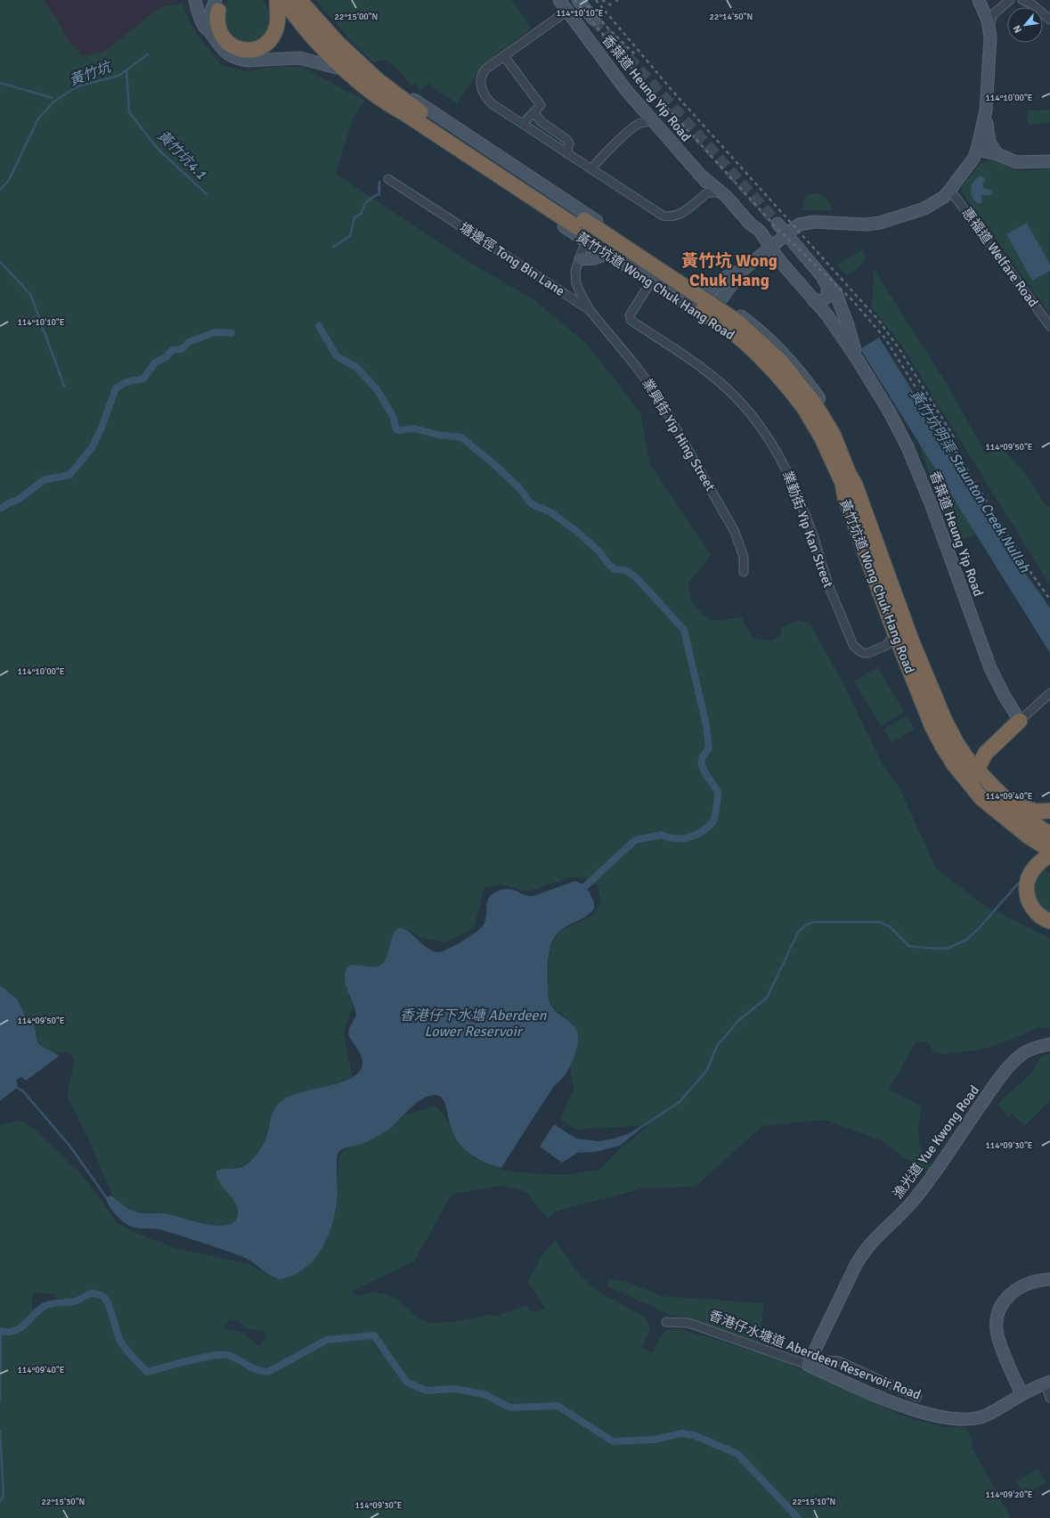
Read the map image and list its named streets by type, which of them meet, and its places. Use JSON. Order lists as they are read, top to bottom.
{
  "streets": {
    "highway": ["黃竹坑道 Wong Chuk Hang Road"],
    "street": [
      "香葉道 Heung Yip Road",
      "惠福道 Welfare Road",
      "塘邊徑 Tong Bin Lane",
      "業興街 Yip Hing Street",
      "業勤街 Yip Kan Street",
      "漁光道 Yue Kwong Road",
      "香港仔水塘道 Aberdeen Reservoir Road"
    ]
  },
  "crossings": [
    ["塘邊徑 Tong Bin Lane", "黃竹坑道 Wong Chuk Hang Road"],
    ["塘邊徑 Tong Bin Lane", "業興街 Yip Hing Street"],
    ["黃竹坑道 Wong Chuk Hang Road", "業勤街 Yip Kan Street"],
    ["漁光道 Yue Kwong Road", "香港仔水塘道 Aberdeen Reservoir Road"]
  ],
  "districts": ["黃竹坑 Wong Chuk Hang"],
  "water": [
    "黃竹坑",
    "黃竹坑4.1",
    "黃竹坑明渠 Staunton Creek Nullah",
    "香港仔下水塘 Aberdeen Lower Reservoir"
  ],
  "north": "bottom left",
  "coordinates": [
    "114°10'10\"E",
    "22°15'00\"N",
    "22°14'50\"N",
    "114°10'00\"E",
    "114°09'50\"E",
    "114°09'40\"E",
    "114°09'30\"E",
    "114°09'20\"E",
    "22°15'30\"N",
    "22°15'10\"N"
  ]
}
